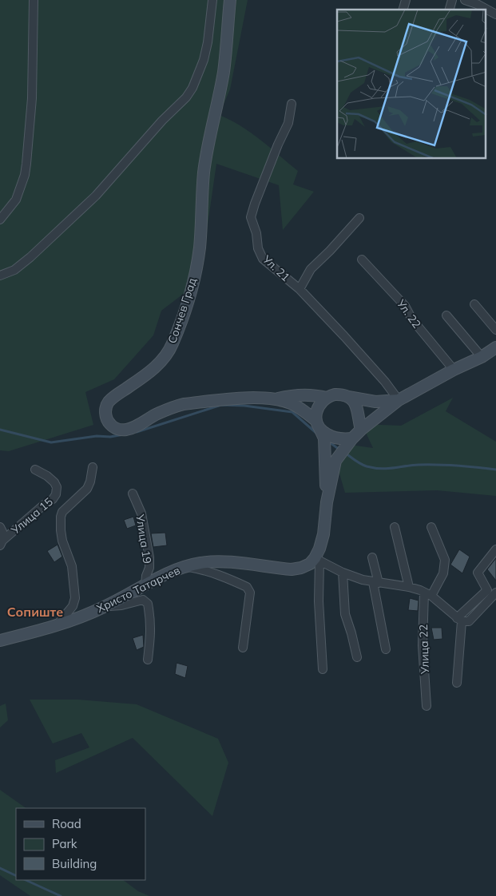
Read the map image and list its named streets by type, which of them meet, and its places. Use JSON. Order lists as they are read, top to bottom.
{
  "streets": {
    "main road": ["Сончев Град", "Христо Татарчев"],
    "street": [
      "Ул. 21",
      "Ул. 22",
      "Улица 15",
      "Улица 19",
      "Улица 22"
    ]
  },
  "crossings": [
    ["Улица 19", "Христо Татарчев"]
  ],
  "districts": ["Сопиште"],
  "legend": ["Road", "Park", "Building"]
}
